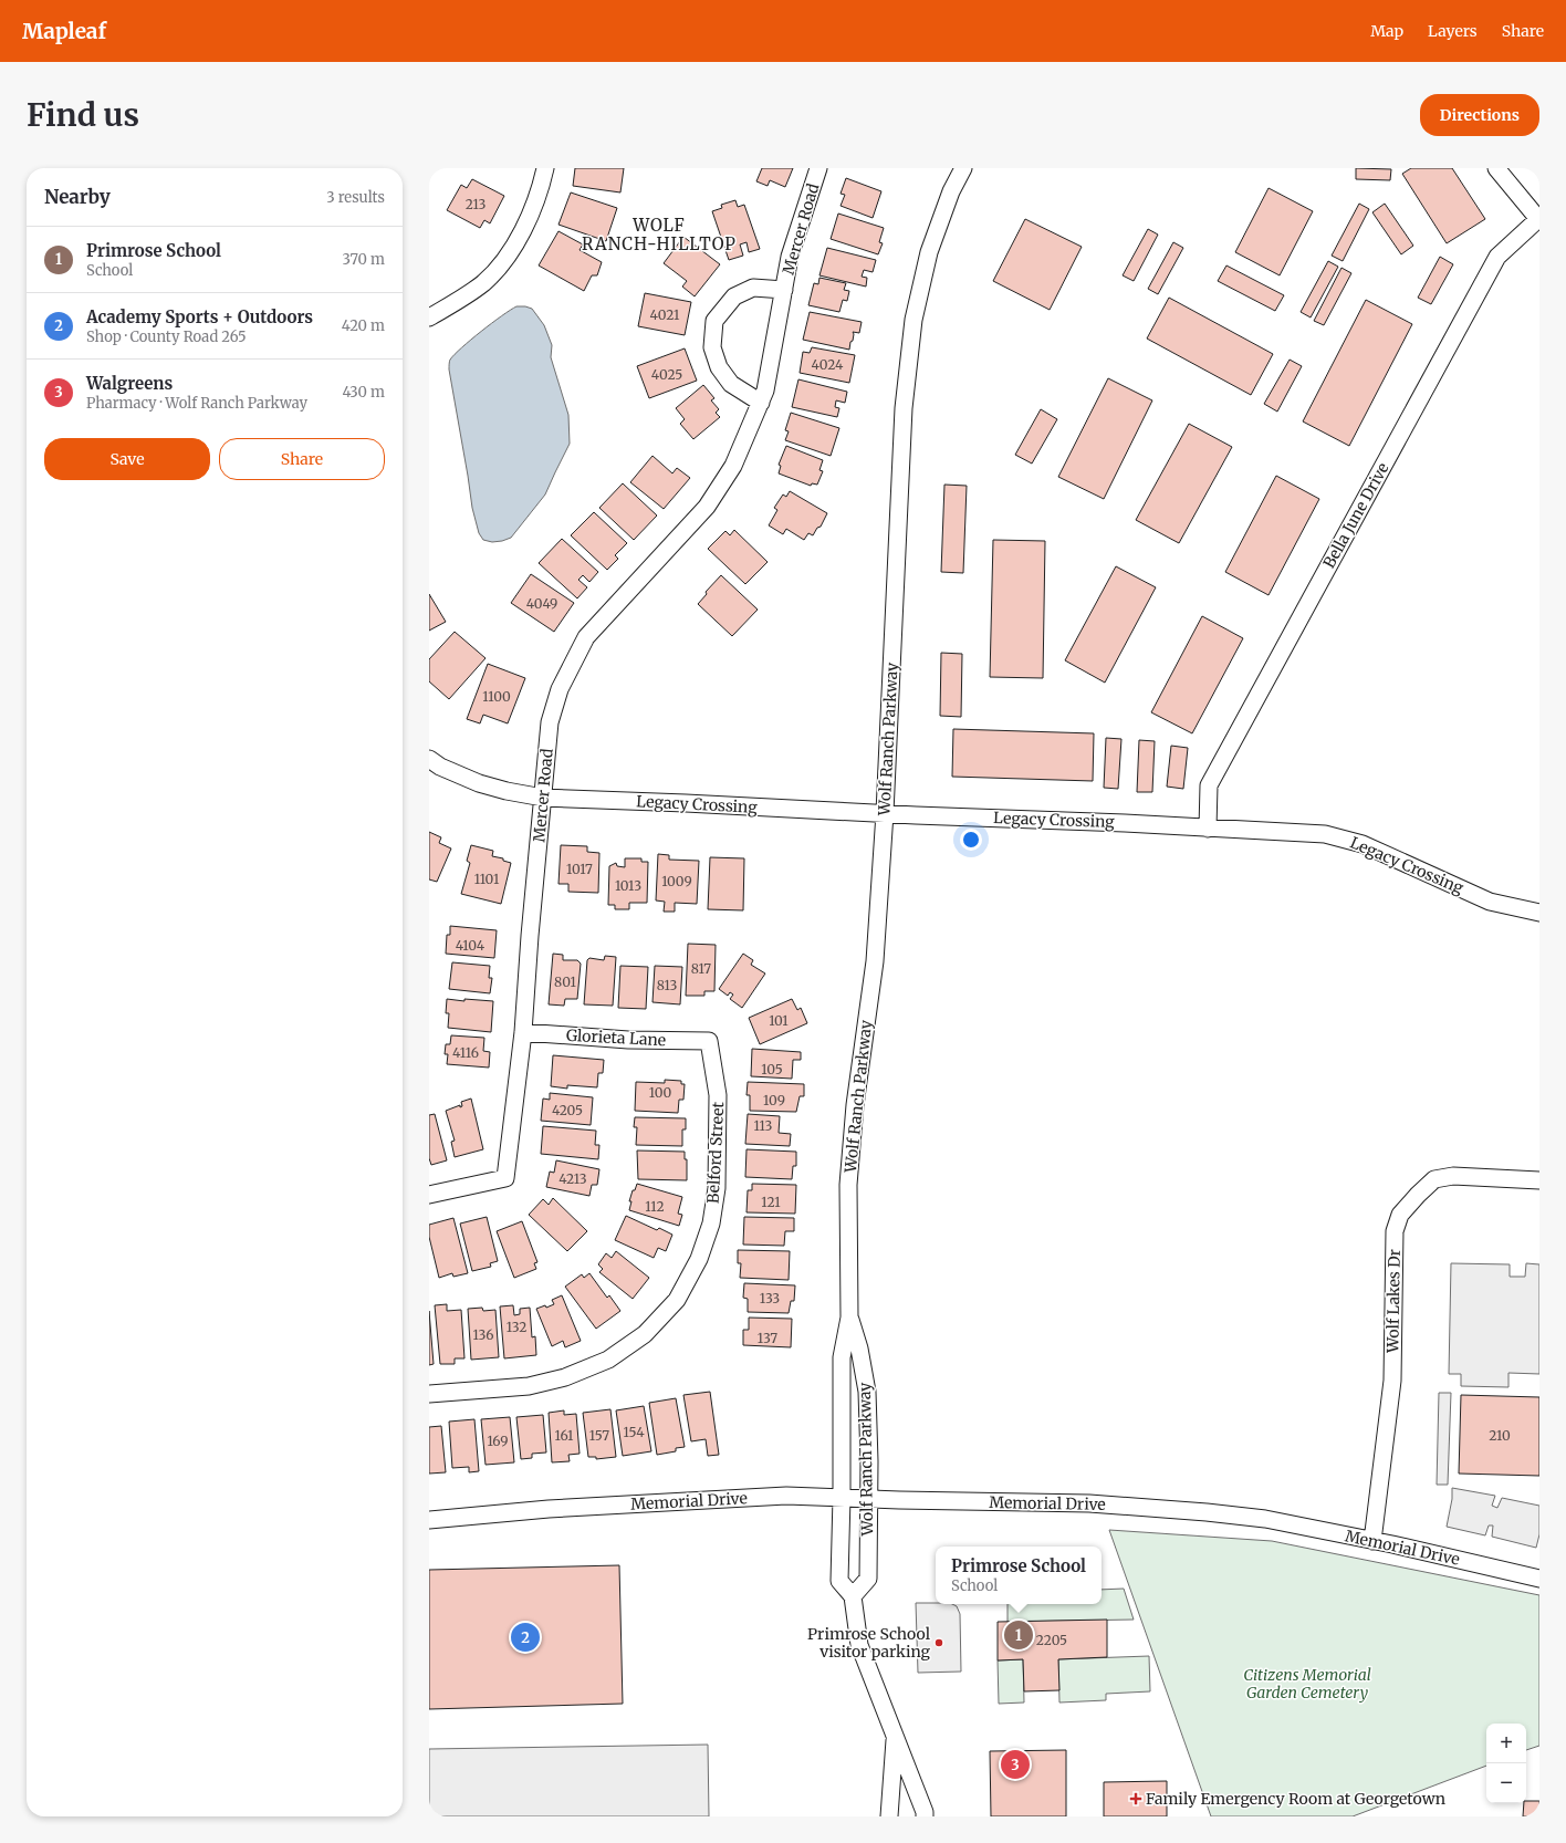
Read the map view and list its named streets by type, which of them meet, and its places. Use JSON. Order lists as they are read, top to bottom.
{
  "streets": {
    "street": [
      "Mercer Road",
      "Bella June Drive",
      "Wolf Ranch Parkway",
      "Legacy Crossing",
      "Glorieta Lane",
      "Belford Street",
      "Wolf Lakes Dr",
      "Memorial Drive"
    ]
  },
  "crossings": [
    ["Mercer Road", "Legacy Crossing"],
    ["Mercer Road", "Glorieta Lane"],
    ["Bella June Drive", "Legacy Crossing"],
    ["Wolf Ranch Parkway", "Legacy Crossing"],
    ["Wolf Ranch Parkway", "Memorial Drive"],
    ["Glorieta Lane", "Belford Street"],
    ["Wolf Lakes Dr", "Memorial Drive"]
  ],
  "districts": ["WOLF RANCH-HILLTOP"],
  "parks": ["Citizens Memorial Garden Cemetery"],
  "places": {
    "other": ["Primrose School visitor parking"],
    "health": ["Family Emergency Room at Georgetown"]
  },
  "house_numbers": [
    "213",
    "4021",
    "4024",
    "4025",
    "4049",
    "1100",
    "1017",
    "1101",
    "1009",
    "1013",
    "4104",
    "817",
    "801",
    "813",
    "101",
    "4116",
    "105",
    "100",
    "109",
    "4205",
    "113",
    "4213",
    "121",
    "112",
    "133",
    "132",
    "136",
    "137",
    "154",
    "161",
    "157",
    "210",
    "169",
    "2205"
  ],
  "page": {
    "header": "Mapleaf",
    "nav": ["Map", "Layers", "Share"],
    "buttons": [
      "Directions",
      ["Save", "Share"]
    ],
    "title": "Find us",
    "heading": ["Nearby", "3 results"],
    "list": [
      {
        "mark": "1",
        "name": "Primrose School",
        "note": "School",
        "value": "370 m"
      },
      {
        "mark": "2",
        "name": "Academy Sports + Outdoors",
        "note": "Shop · County Road 265",
        "value": "420 m"
      },
      {
        "mark": "3",
        "name": "Walgreens",
        "note": "Pharmacy · Wolf Ranch Parkway",
        "value": "430 m"
      }
    ],
    "popup": ["Primrose School", "School"],
    "pins": ["1", "2", "3"],
    "map_buttons": ["+", "−"]
  }
}
